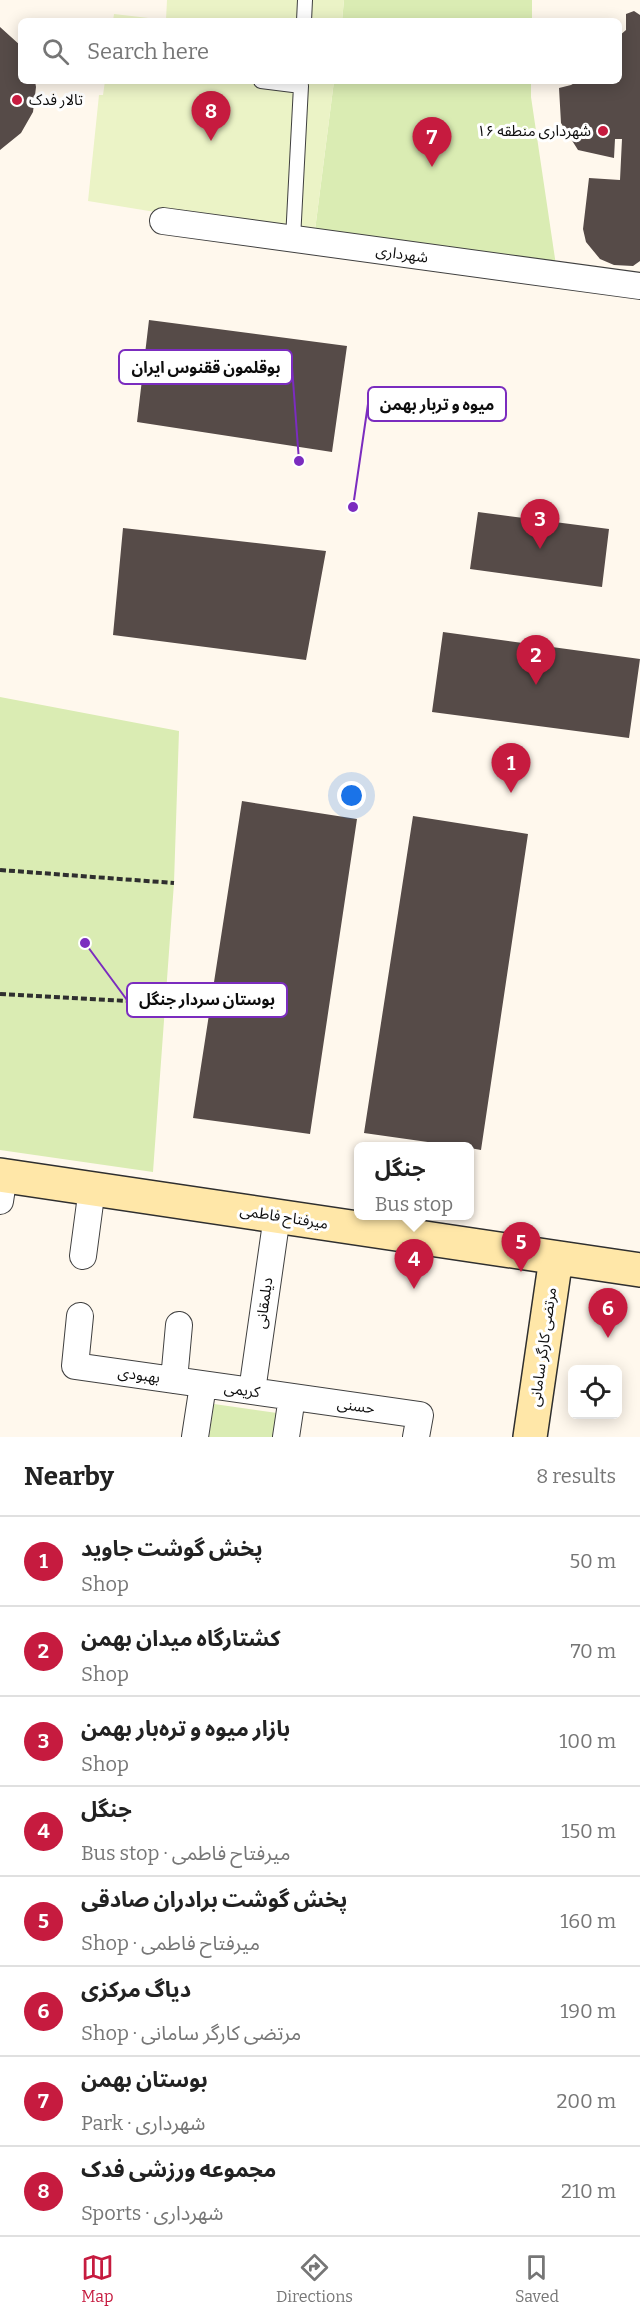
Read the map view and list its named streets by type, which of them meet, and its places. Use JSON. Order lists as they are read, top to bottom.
{
  "streets": {
    "street": [
      "شهرداری",
      "میرفتاح فاطمی",
      "دیلمقانی",
      "مرتضی کارگر سامانی",
      "بهبودی",
      "کریمی",
      "حسنی"
    ]
  },
  "crossings": [
    ["میرفتاح فاطمی", "دیلمقانی"],
    ["میرفتاح فاطمی", "مرتضی کارگر سامانی"],
    ["دیلمقانی", "کریمی"],
    ["بهبودی", "کریمی"],
    ["کریمی", "حسنی"]
  ],
  "places": [
    "تالار فدک",
    "شهرداری منطقه ۱۶",
    "بوقلمون ققنوس ایران",
    "میوه و تربار بهمن",
    "بوستان سردار جنگل"
  ],
  "page": {
    "search": "Search here",
    "pins": [
      "8",
      "7",
      "3",
      "2",
      "1",
      "5",
      "4",
      "6"
    ],
    "popup": ["جنگل", "Bus stop"],
    "heading": ["Nearby", "8 results"],
    "list": [
      {
        "mark": "1",
        "name": "پخش گوشت جاوید",
        "note": "Shop",
        "value": "50 m"
      },
      {
        "mark": "2",
        "name": "کشتارگاه میدان بهمن",
        "note": "Shop",
        "value": "70 m"
      },
      {
        "mark": "3",
        "name": "بازار میوه و تره‌بار بهمن",
        "note": "Shop",
        "value": "100 m"
      },
      {
        "mark": "4",
        "name": "جنگل",
        "note": "Bus stop · میرفتاح فاطمی",
        "value": "150 m"
      },
      {
        "mark": "5",
        "name": "پخش گوشت برادران صادقی",
        "note": "Shop · میرفتاح فاطمی",
        "value": "160 m"
      },
      {
        "mark": "6",
        "name": "دیاگ مرکزی",
        "note": "Shop · مرتضی کارگر سامانی",
        "value": "190 m"
      },
      {
        "mark": "7",
        "name": "بوستان بهمن",
        "note": "Park · شهرداری",
        "value": "200 m"
      },
      {
        "mark": "8",
        "name": "مجموعه ورزشی فدک",
        "note": "Sports · شهرداری",
        "value": "210 m"
      }
    ],
    "nav": ["Map", "Directions", "Saved"]
  }
}
